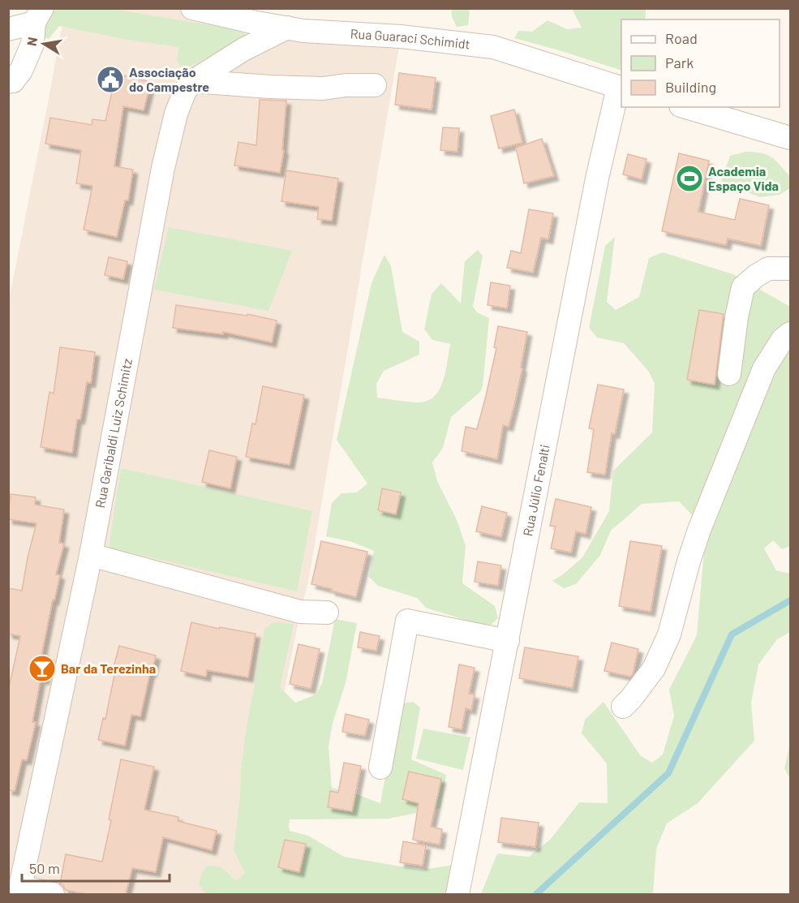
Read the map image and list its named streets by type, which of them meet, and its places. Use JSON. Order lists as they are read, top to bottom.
{
  "streets": {
    "street": ["Rua Guaraci Schimidt", "Rua Garibaldi Luiz Schimitz", "Rua Júlio Fenalti"]
  },
  "crossings": [
    ["Rua Guaraci Schimidt", "Rua Garibaldi Luiz Schimitz"],
    ["Rua Guaraci Schimidt", "Rua Júlio Fenalti"]
  ],
  "places": {
    "public building": ["Associação do Campestre"],
    "sports": ["Academia Espaço Vida"],
    "bar": ["Bar da Terezinha"]
  },
  "legend": ["Road", "Park", "Building"],
  "scale_bar": "50 m",
  "north": "left"
}
